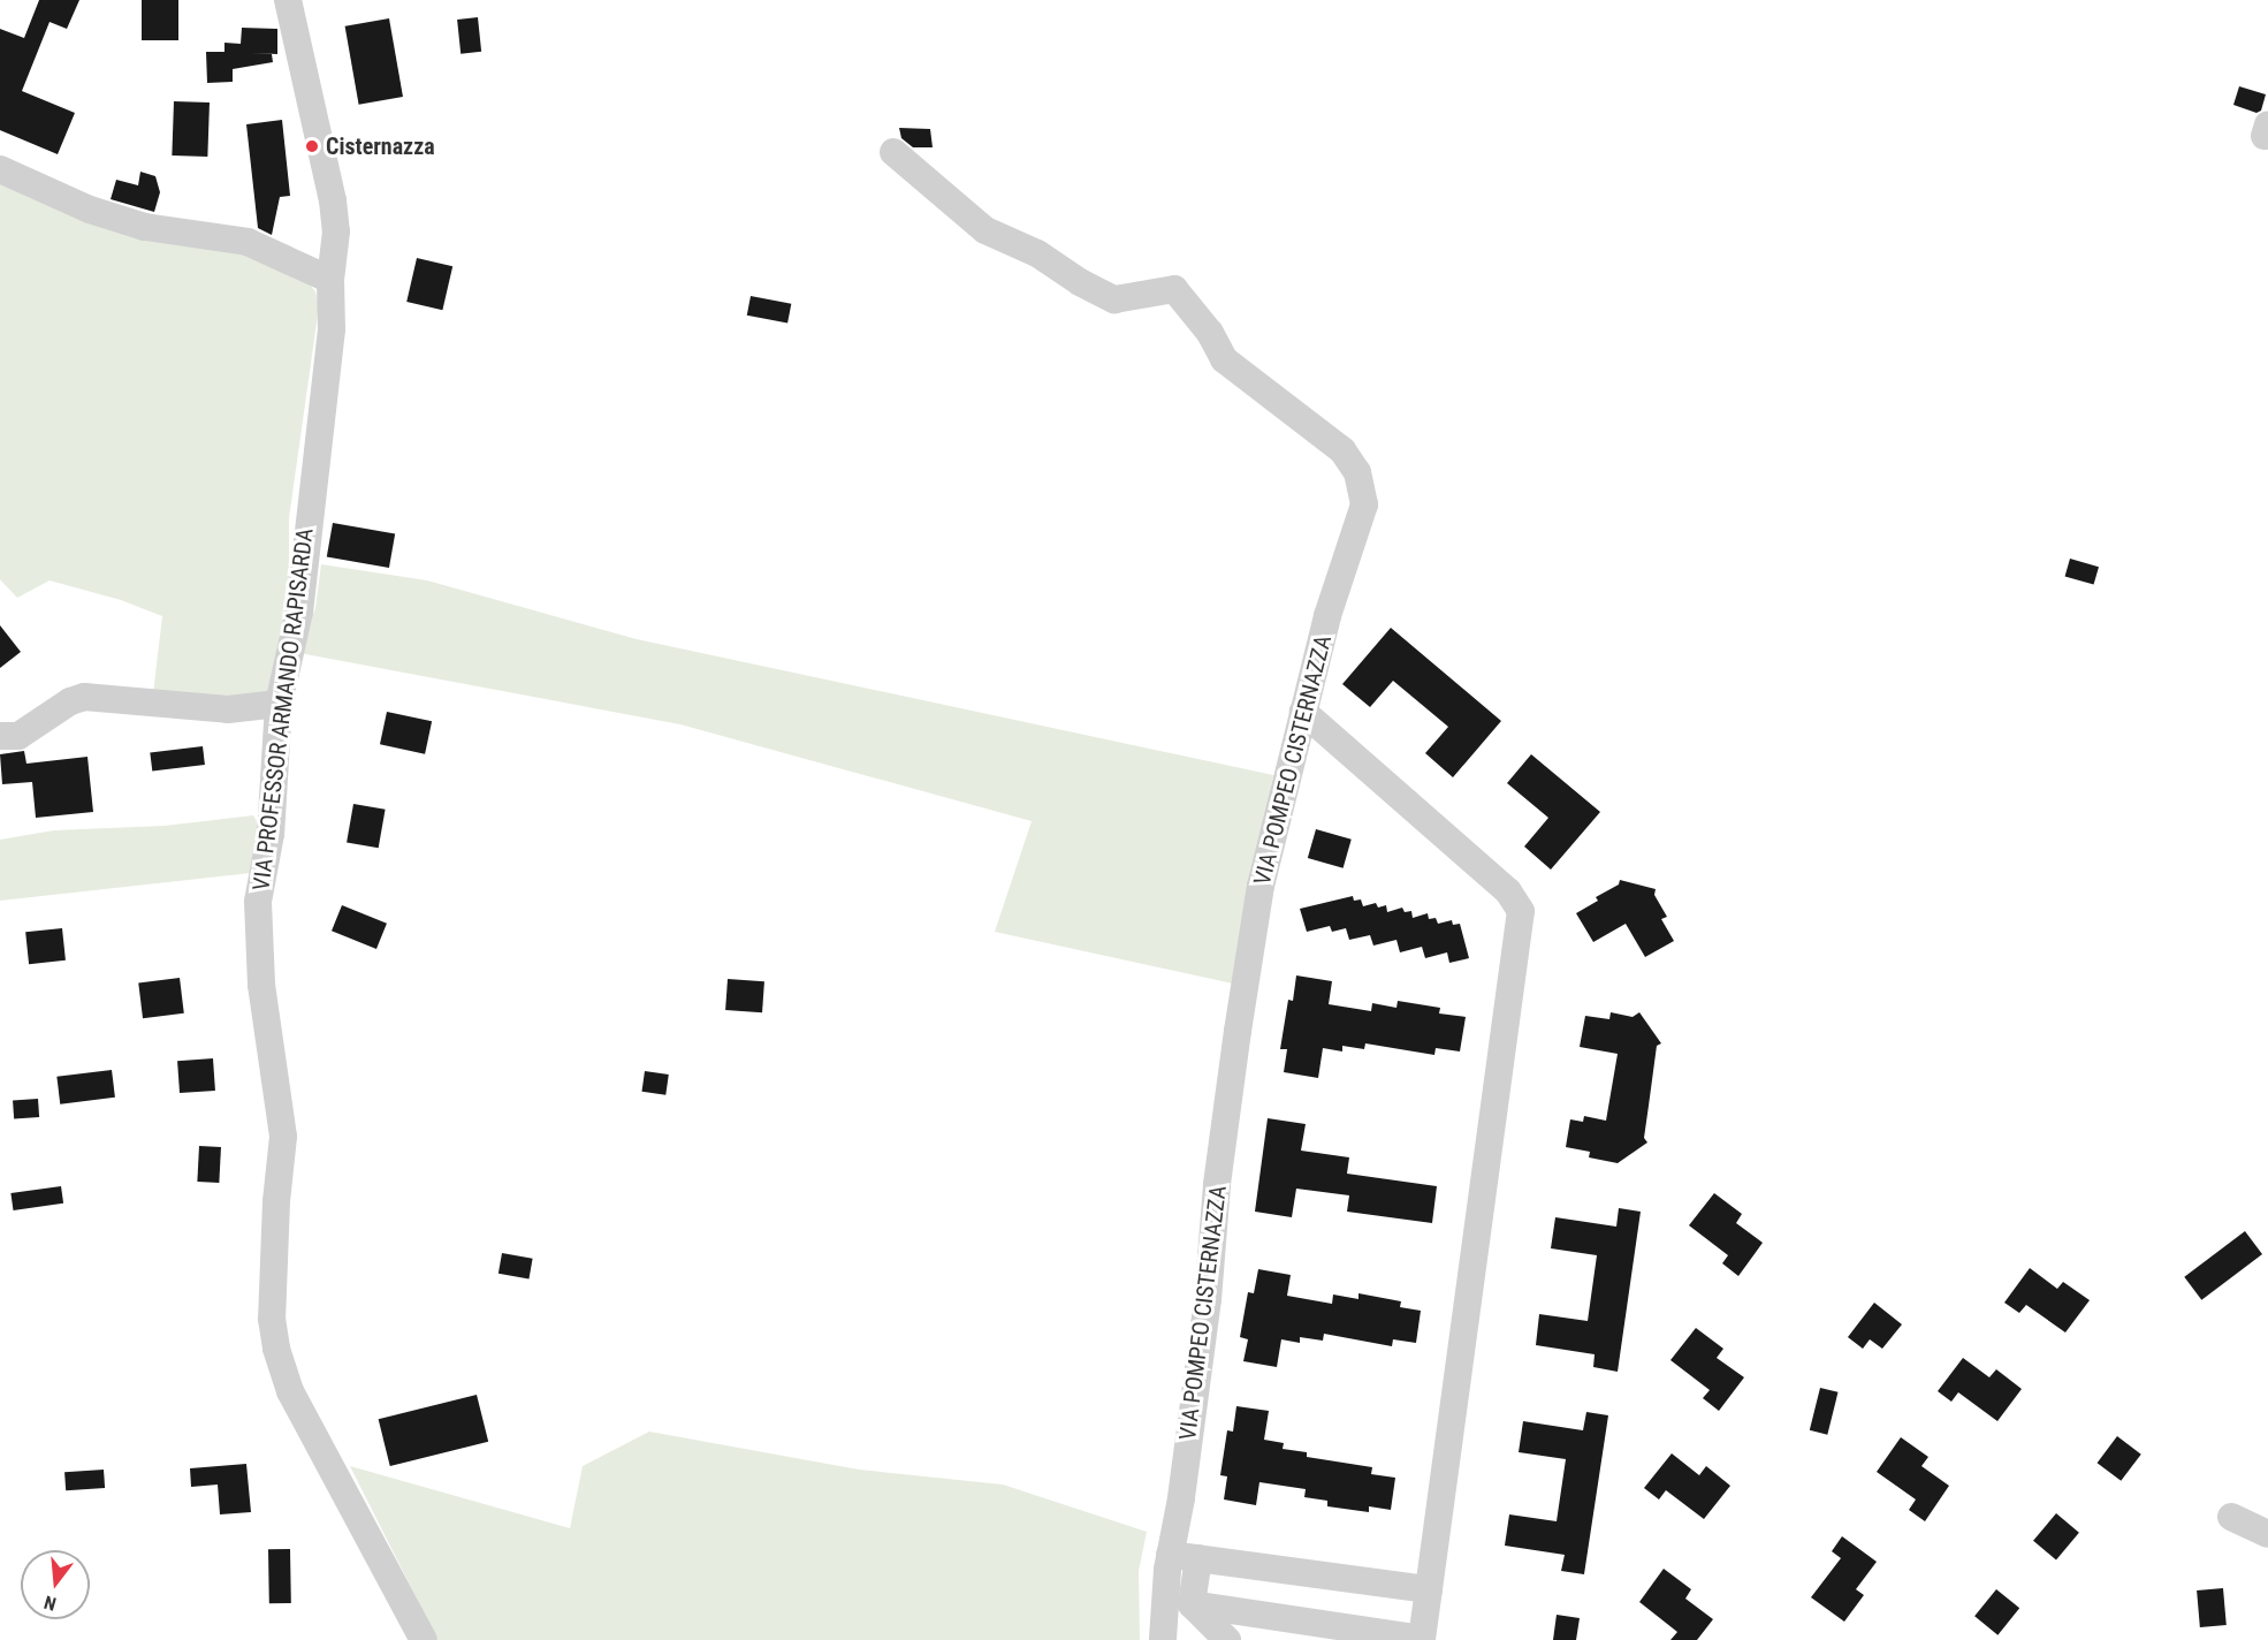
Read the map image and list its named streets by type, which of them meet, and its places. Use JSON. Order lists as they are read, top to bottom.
{
  "streets": {
    "street": ["VIA PROFESSOR ARMANDO RAPISARDA", "VIA POMPEO CISTERNAZZA"]
  },
  "places": ["Cisternazza"],
  "north": "bottom"
}
